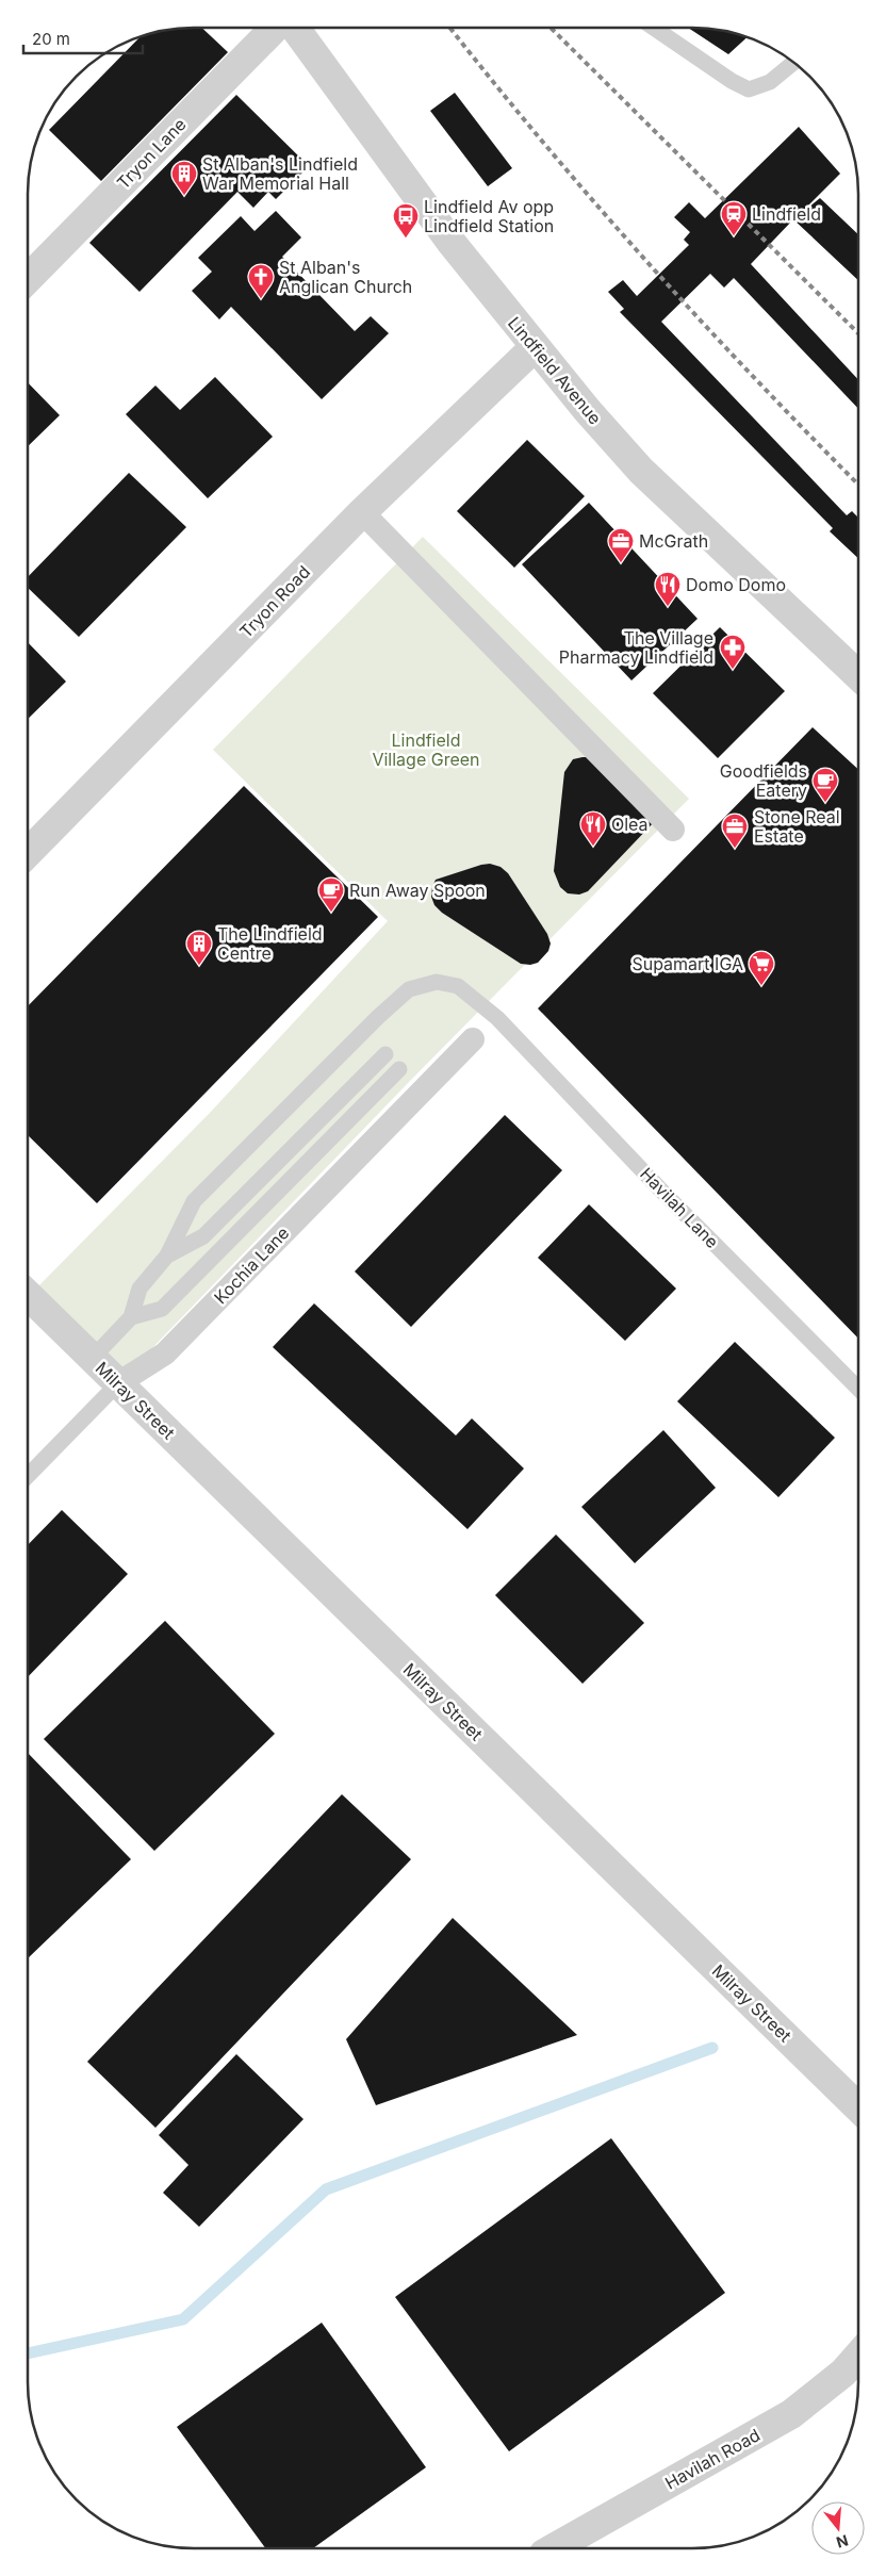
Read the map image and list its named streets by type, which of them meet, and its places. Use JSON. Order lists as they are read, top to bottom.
{
  "streets": {
    "street": [
      "Tryon Lane",
      "Lindfield Avenue",
      "Tryon Road",
      "Kochia Lane",
      "Milray Street",
      "Havilah Road"
    ],
    "lane": ["Havilah Lane"]
  },
  "crossings": [
    ["Lindfield Avenue", "Tryon Road"],
    ["Kochia Lane", "Milray Street"]
  ],
  "parks": ["Lindfield Village Green"],
  "places": {
    "building": ["St Alban's Lindfield War Memorial Hall", "The Lindfield Centre"],
    "station": ["Lindfield"],
    "bus stop": ["Lindfield Av opp Lindfield Station"],
    "church": ["St Alban's Anglican Church"],
    "office": ["McGrath", "Stone Real Estate"],
    "restaurant": ["Domo Domo", "Olea"],
    "pharmacy": ["The Village Pharmacy Lindfield"],
    "cafe": ["Goodfields Eatery", "Run Away Spoon"],
    "supermarket": ["Supamart IGA"]
  },
  "scale_bar": "20 m",
  "north": "bottom"
}
